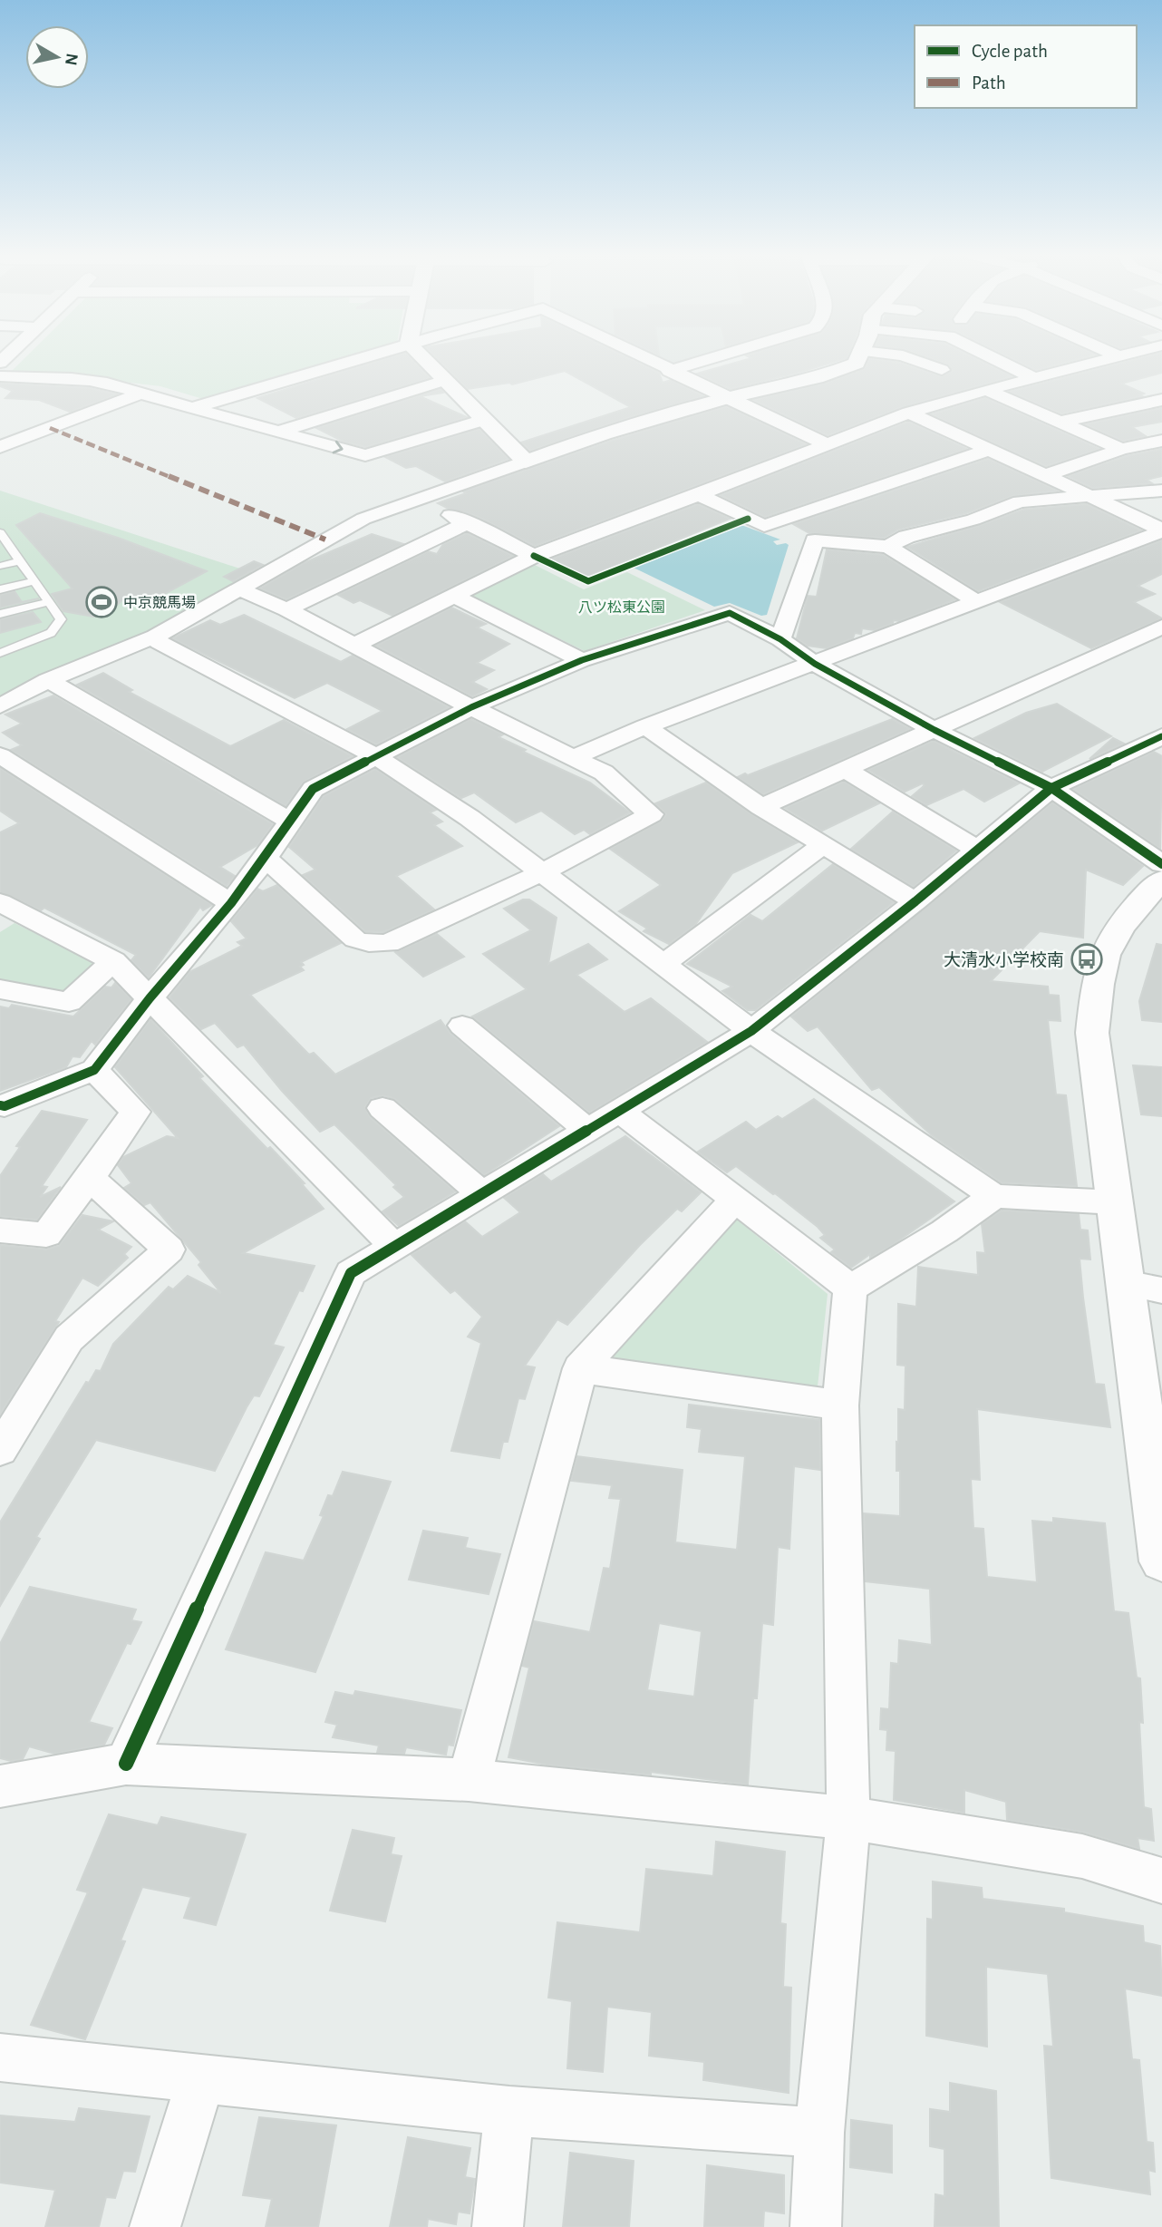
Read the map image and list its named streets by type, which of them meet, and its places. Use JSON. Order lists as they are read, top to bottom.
{
  "parks": ["八ツ松東公園"],
  "places": {
    "sports": ["中京競馬場"],
    "bus stop": ["大清水小学校南"]
  },
  "legend": ["Cycle path", "Path"],
  "north": "right"
}
